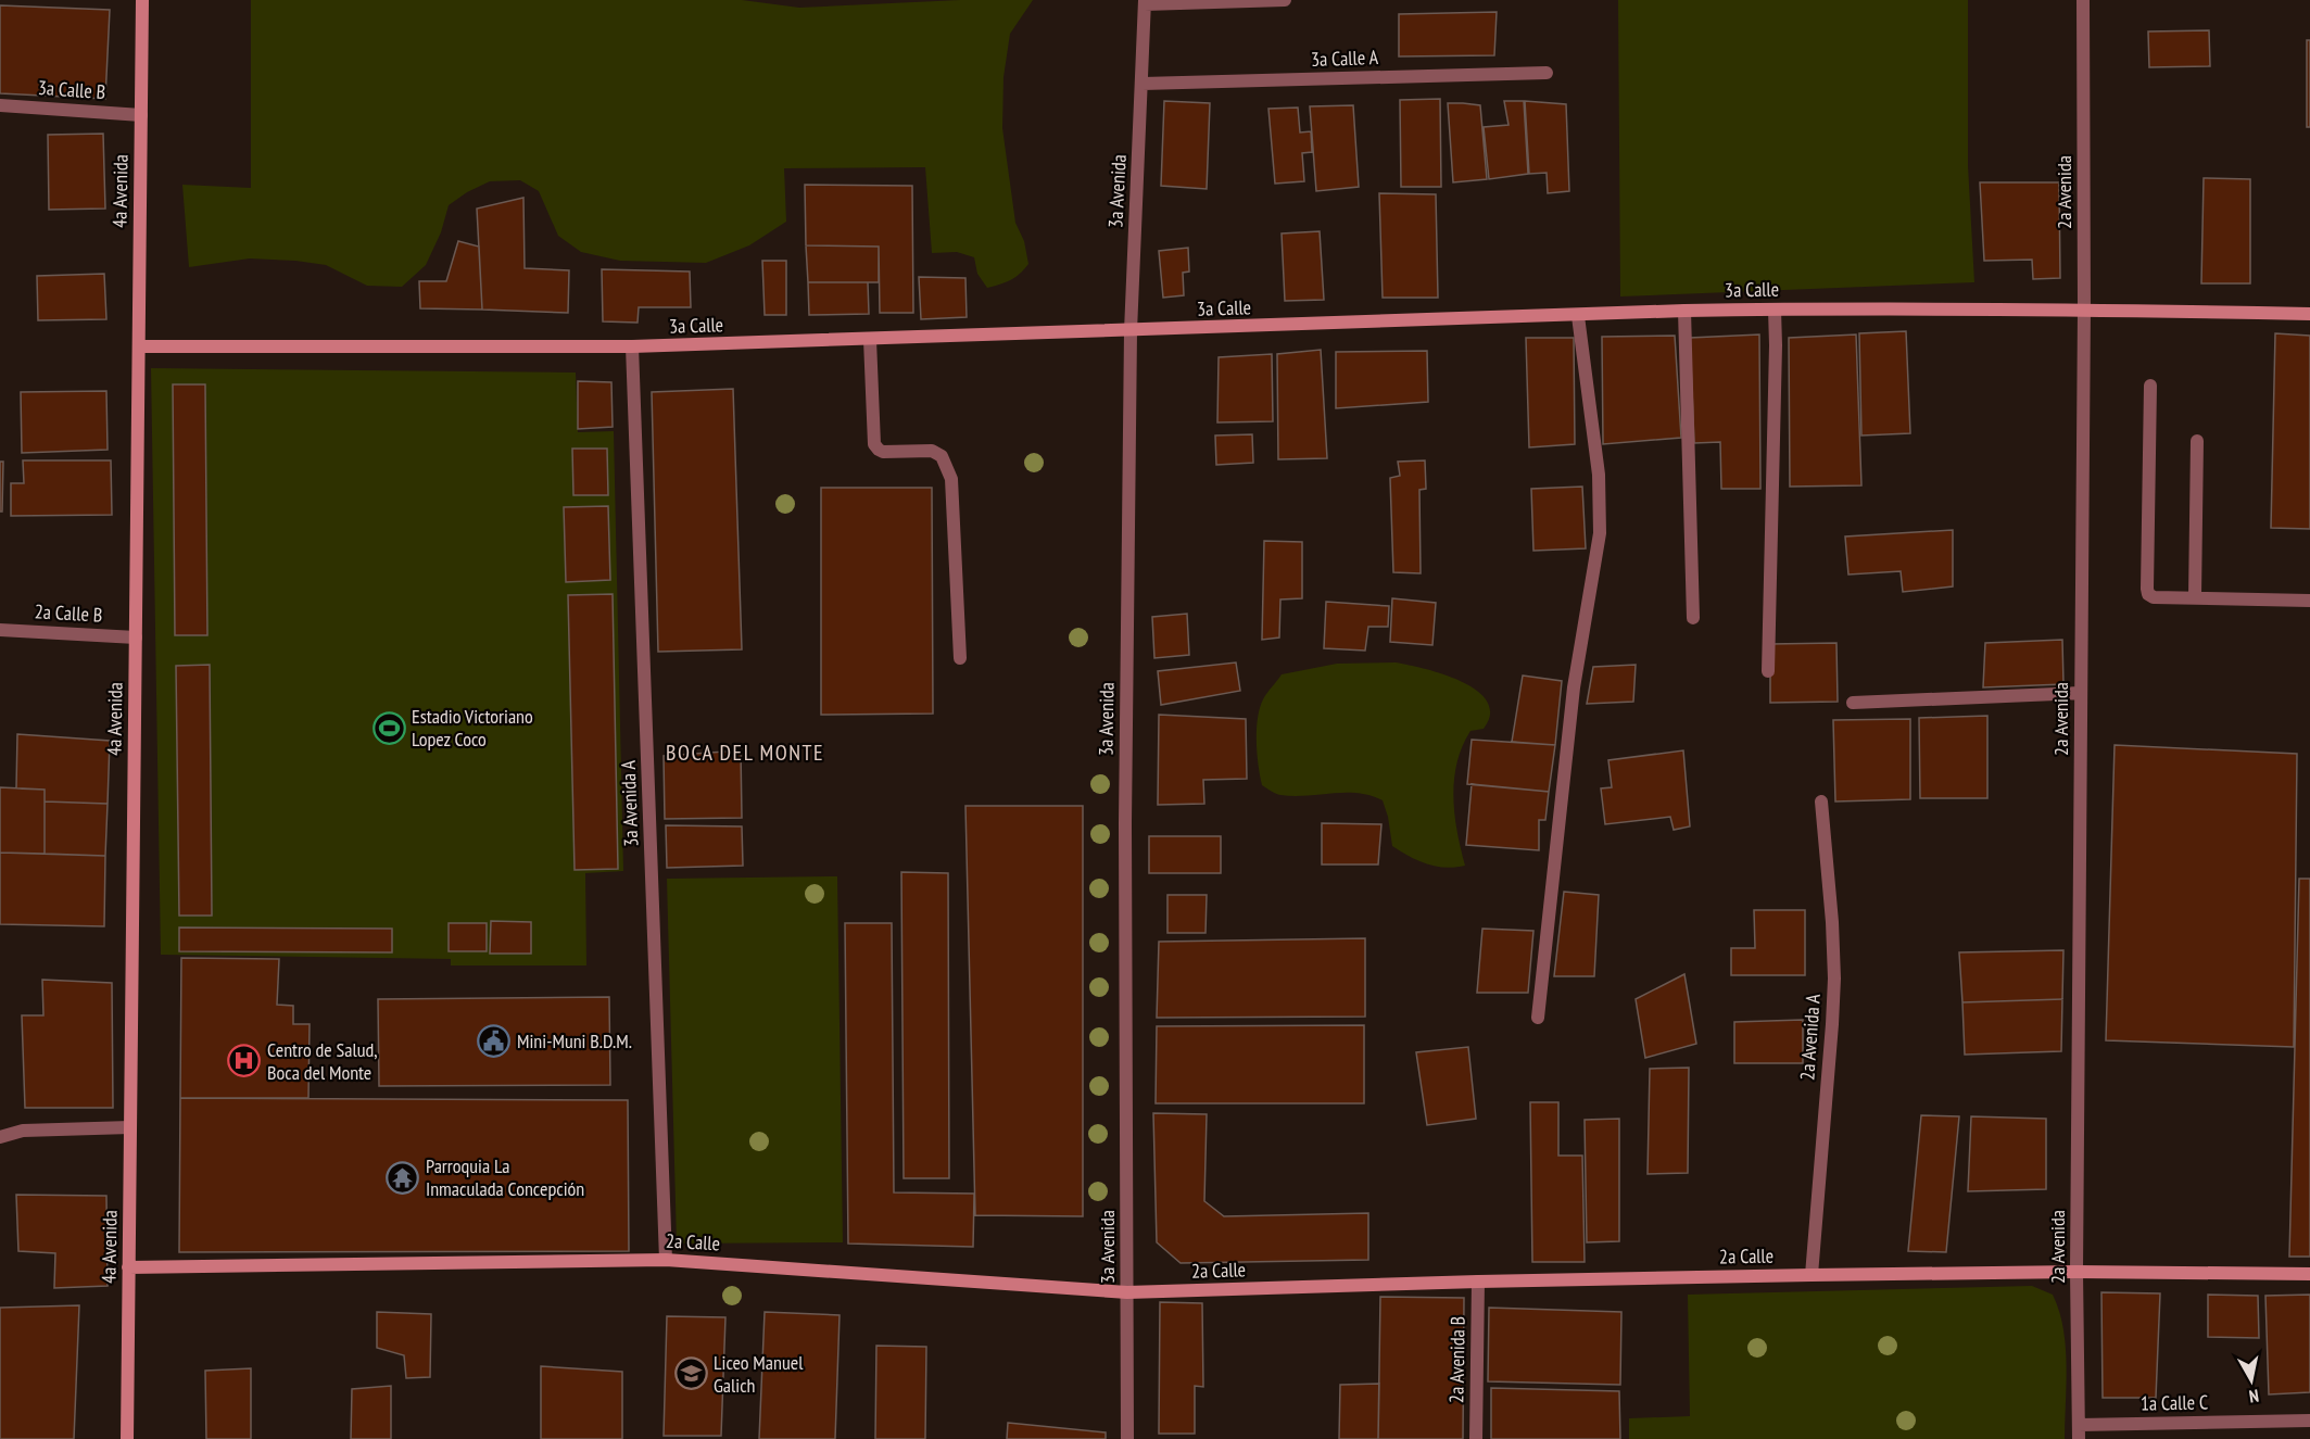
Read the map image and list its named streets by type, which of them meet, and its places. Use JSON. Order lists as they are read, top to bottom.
{
  "streets": {
    "street": [
      "3a Calle A",
      "3a Calle B",
      "4a Avenida",
      "3a Avenida",
      "2a Avenida",
      "3a Calle",
      "2a Calle B",
      "3a Avenida A",
      "2a Avenida A",
      "2a Calle",
      "2a Avenida B",
      "1a Calle C"
    ]
  },
  "crossings": [
    ["3a Calle A", "3a Avenida"],
    ["3a Calle B", "4a Avenida"],
    ["4a Avenida", "3a Calle"],
    ["4a Avenida", "2a Calle B"],
    ["4a Avenida", "2a Calle"],
    ["3a Avenida", "3a Calle"],
    ["3a Avenida", "2a Calle"],
    ["2a Avenida", "3a Calle"],
    ["2a Avenida", "2a Calle"],
    ["2a Avenida", "1a Calle C"],
    ["3a Calle", "3a Avenida A"],
    ["3a Avenida A", "2a Calle"],
    ["2a Avenida A", "2a Calle"],
    ["2a Calle", "2a Avenida B"]
  ],
  "districts": ["BOCA DEL MONTE"],
  "places": {
    "sports": ["Estadio Victoriano Lopez Coco"],
    "public building": ["Mini-Muni B.D.M."],
    "hospital": ["Centro de Salud, Boca del Monte"],
    "temple": ["Parroquia La Inmaculada Concepción"],
    "school or university": ["Liceo Manuel Galich"]
  },
  "north": "bottom"
}
